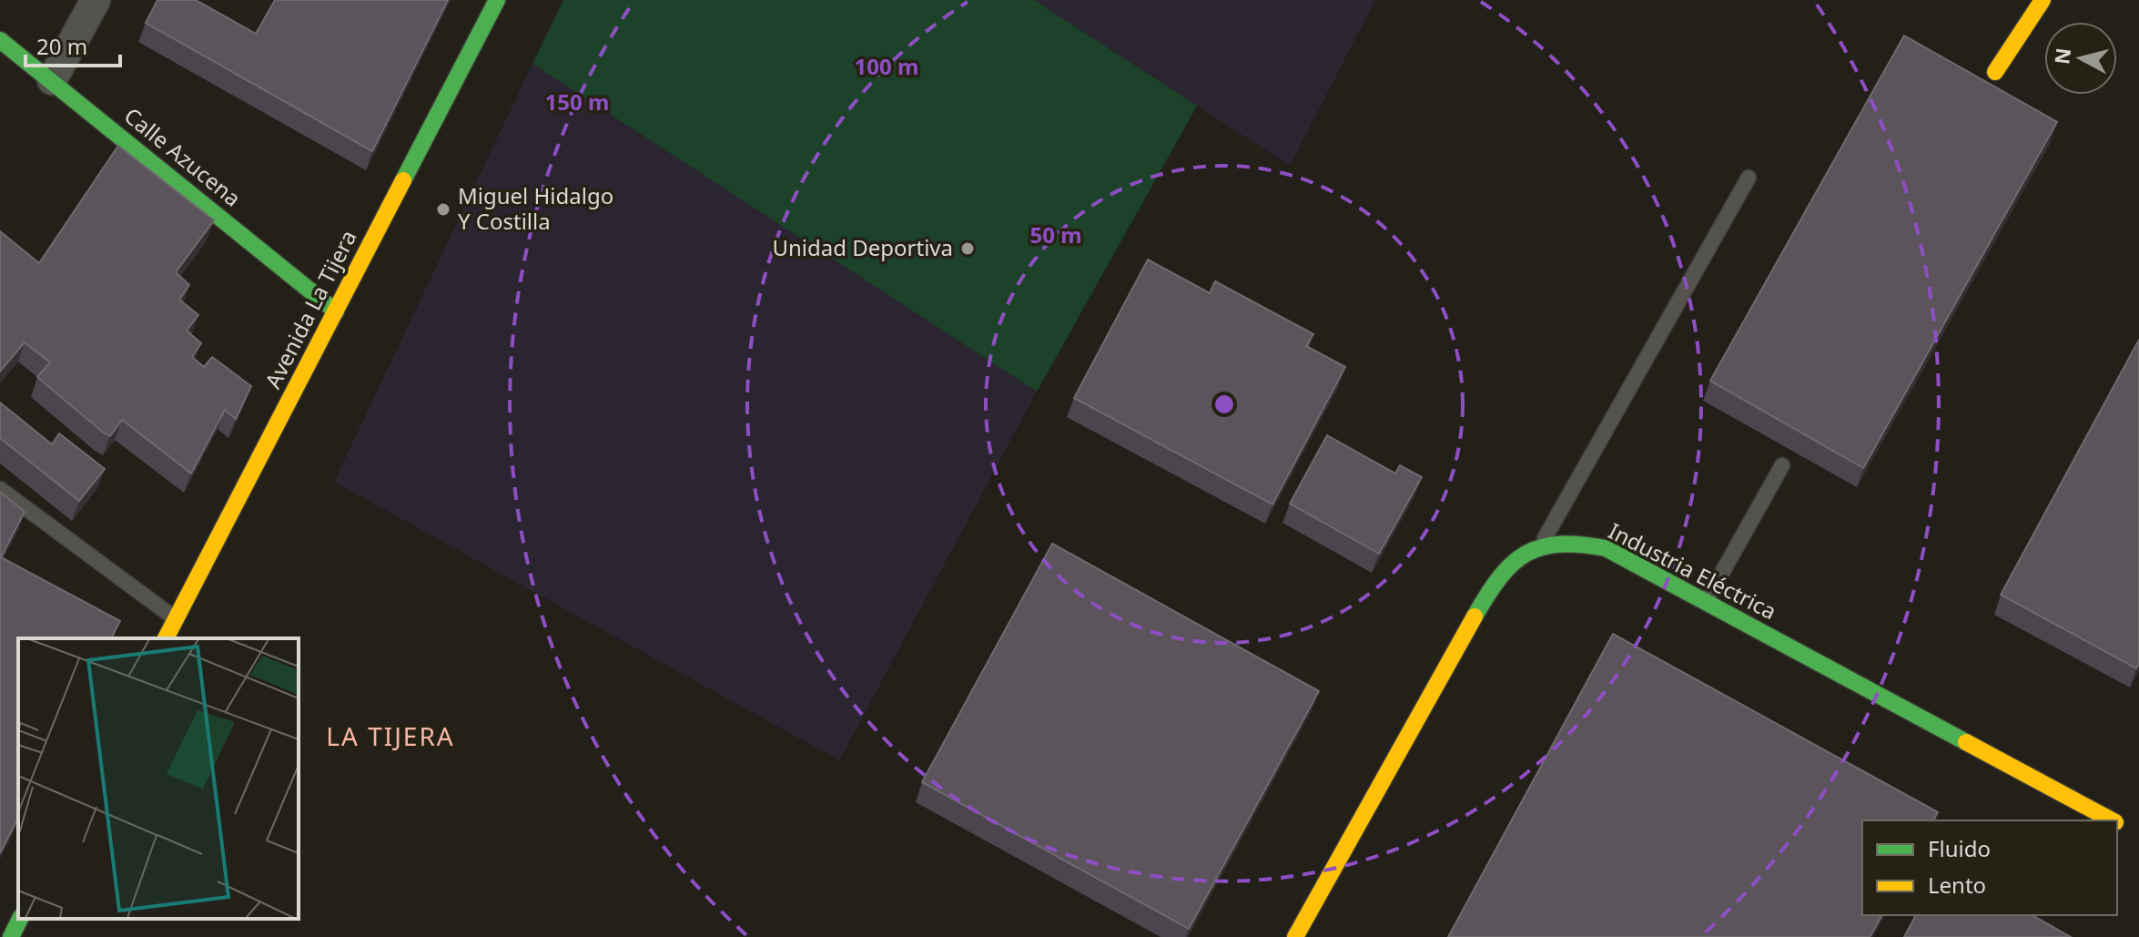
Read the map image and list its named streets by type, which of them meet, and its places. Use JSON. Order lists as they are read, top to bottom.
{
  "streets": {
    "street": ["Calle Azucena", "Avenida La Tijera", "Industria Eléctrica"]
  },
  "crossings": [
    ["Calle Azucena", "Avenida La Tijera"]
  ],
  "districts": ["LA TIJERA"],
  "places": ["Miguel Hidalgo Y Costilla", "Unidad Deportiva"],
  "legend": ["Fluido", "Lento"],
  "scale_bar": "20 m",
  "north": "left",
  "rings": ["100 m", "150 m", "50 m"]
}
